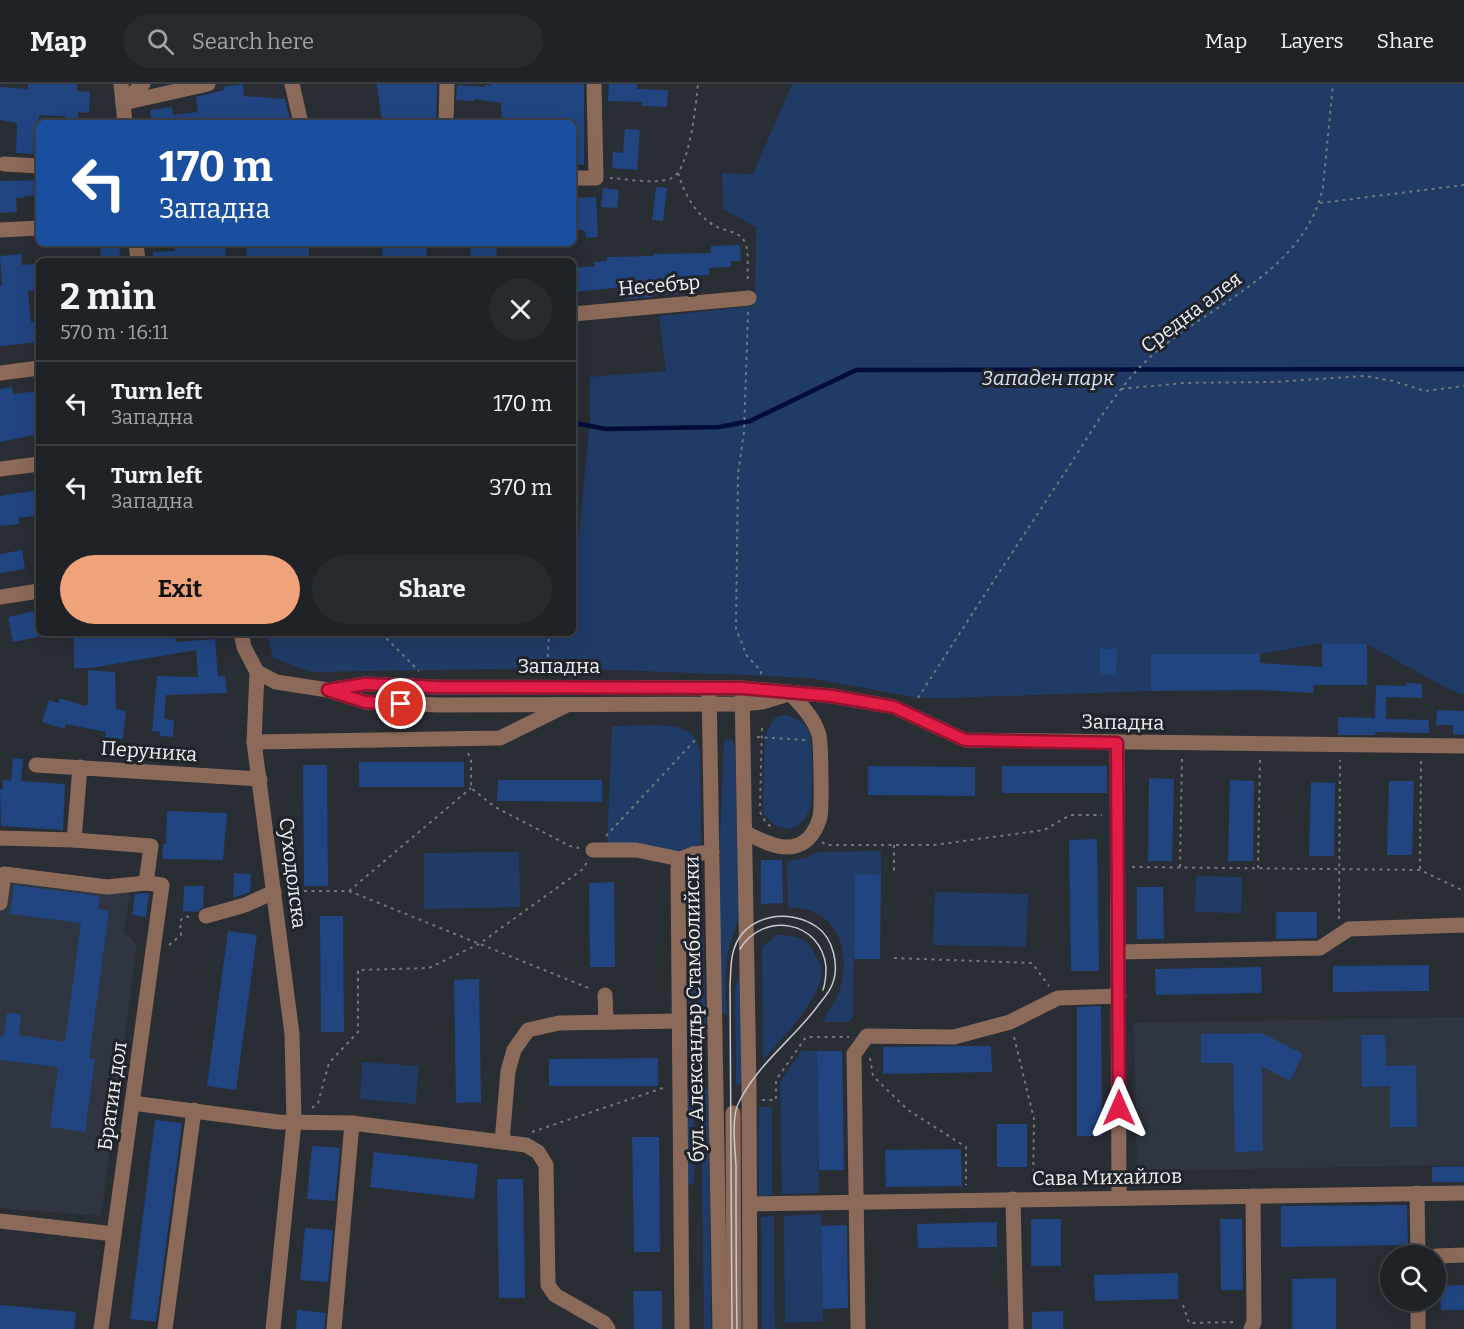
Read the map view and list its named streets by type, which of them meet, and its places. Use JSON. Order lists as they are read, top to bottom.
{
  "streets": {
    "street": [
      "Несебър",
      "Западна",
      "Перуника",
      "Суходолска",
      "бул. Александър Стамболийски",
      "Братин дол",
      "Сава Михайлов"
    ],
    "path": ["Средна алея"]
  },
  "crossings": [
    ["Западна", "Суходолска"],
    ["Западна", "бул. Александър Стамболийски"],
    ["Перуника", "Суходолска"]
  ],
  "parks": ["Западен парк"],
  "page": {
    "header": "Map",
    "search": "Search here",
    "nav": ["Map", "Layers", "Share"],
    "turn": ["170 m", "Западна"],
    "heading": ["2 min", "570 m · 16:11"],
    "list": [
      {
        "name": "Turn left",
        "note": "Западна",
        "value": "170 m"
      },
      {
        "name": "Turn left",
        "note": "Западна",
        "value": "370 m"
      }
    ],
    "buttons": ["Exit", "Share"]
  }
}
